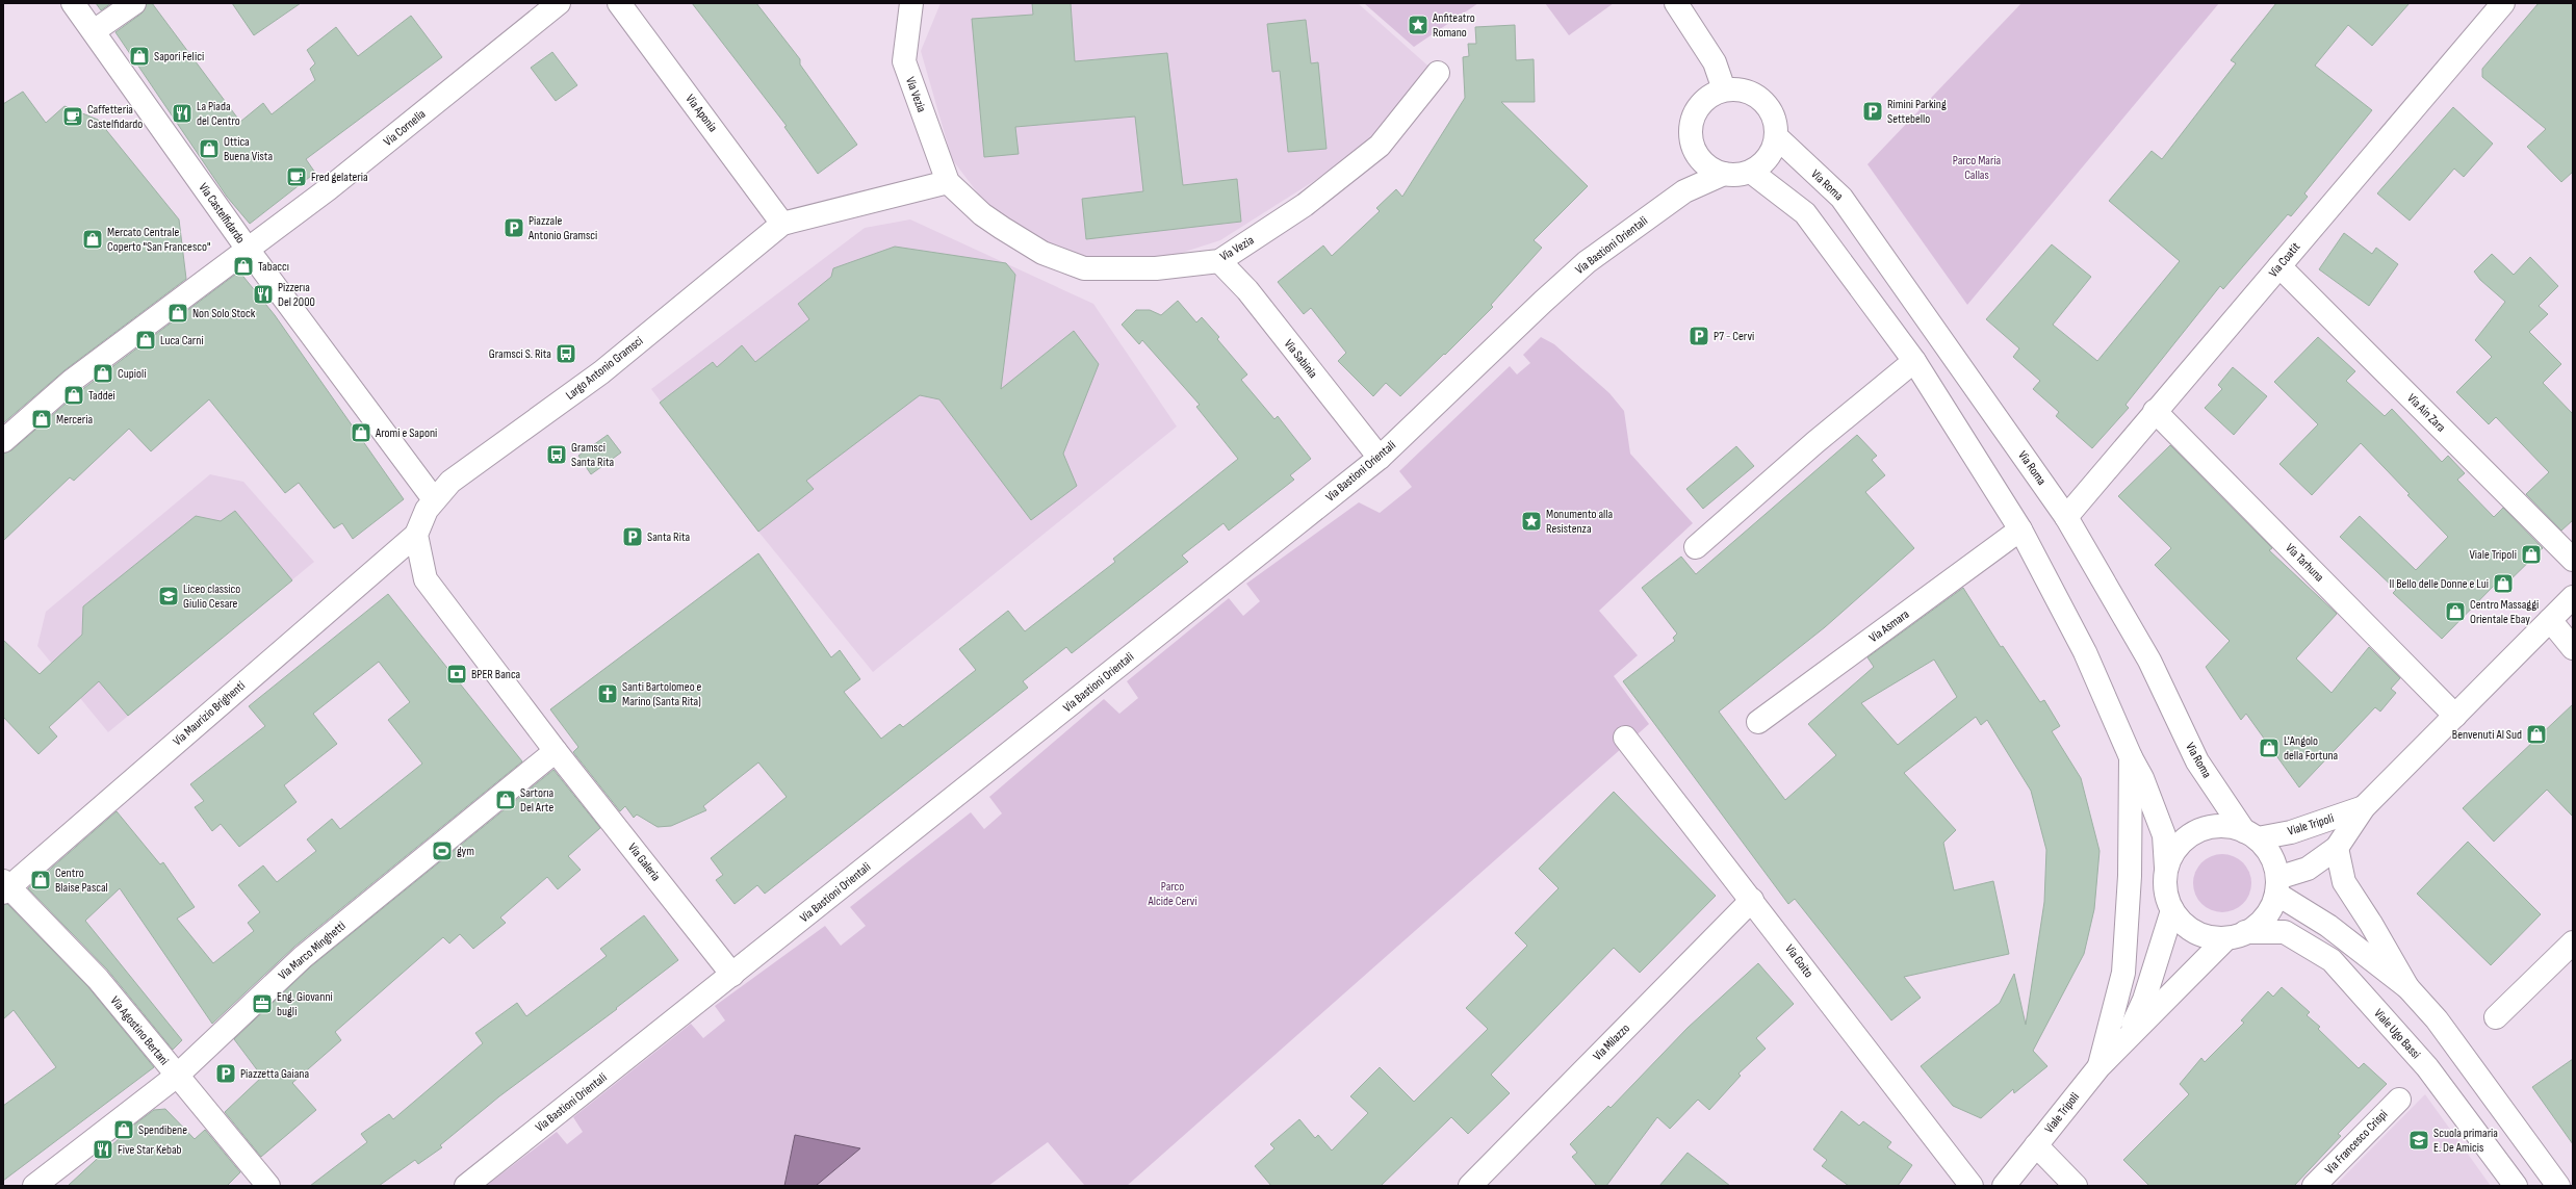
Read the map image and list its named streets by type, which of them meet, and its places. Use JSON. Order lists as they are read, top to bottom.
{
  "streets": {
    "street": [
      "Via Vezia",
      "Via Aponia",
      "Via Cornelia",
      "Via Roma",
      "Via Castelfidardo",
      "Via Bastioni Orientali",
      "Via Coatit",
      "Via Sabinia",
      "Largo Antonio Gramsci",
      "Via Ain Zara",
      "Via Tarhuna",
      "Via Asmara",
      "Via Maurizio Brighenti",
      "Viale Tripoli",
      "Via Galeria",
      "Via Marco Minghetti",
      "Via Goito",
      "Via Agostino Bertani",
      "Viale Ugo Bassi",
      "Via Milazzo",
      "Via Francesco Crispi"
    ]
  },
  "crossings": [
    ["Via Vezia", "Via Sabinia"],
    ["Via Aponia", "Largo Antonio Gramsci"],
    ["Via Cornelia", "Via Castelfidardo"],
    ["Via Roma", "Via Bastioni Orientali"],
    ["Via Roma", "Via Coatit"],
    ["Via Roma", "Viale Tripoli"],
    ["Via Roma", "Viale Ugo Bassi"],
    ["Via Castelfidardo", "Largo Antonio Gramsci"],
    ["Via Bastioni Orientali", "Via Sabinia"],
    ["Via Bastioni Orientali", "Via Galeria"],
    ["Via Coatit", "Via Ain Zara"],
    ["Via Coatit", "Via Tarhuna"],
    ["Via Tarhuna", "Viale Tripoli"],
    ["Via Maurizio Brighenti", "Via Galeria"],
    ["Via Maurizio Brighenti", "Via Agostino Bertani"],
    ["Viale Tripoli", "Viale Ugo Bassi"],
    ["Via Galeria", "Via Marco Minghetti"],
    ["Via Marco Minghetti", "Via Agostino Bertani"],
    ["Via Goito", "Via Milazzo"]
  ],
  "parks": ["Parco Maria Callas", "Parco Alcide Cervi"],
  "places": {
    "place": ["Anfiteatro Romano", "Monumento alla Resistenza"],
    "shop": [
      "Sapori Felici",
      "Ottica Buena Vista",
      "Mercato Centrale Coperto \"San Francesco\"",
      "Tabaccı",
      "Non Solo Stock",
      "Luca Carni",
      "Cupioli",
      "Taddei",
      "Merceria",
      "Aromi e Saponi",
      "Viale Tripoli",
      "Il Bello delle Donne e Lui",
      "Centro Massaggi Orientale Ebay",
      "Benvenuti Al Sud",
      "L'Angolo della Fortuna",
      "Sartorıa Del Arte",
      "Centro Blaise Pascal",
      "Spendibene"
    ],
    "parking": [
      "Rimini Parking Settebello",
      "Piazzale Antonio Gramsci",
      "P7 - Cervi",
      "Santa Rita",
      "Piazzetta Gaiana"
    ],
    "restaurant": ["La Piada del Centro", "Pizzerıa Del 2000", "Five Star Kebab"],
    "cafe": ["Caffetteria Castelfidardo", "Fred gelateria"],
    "bus stop": ["Gramsci S. Rita", "Gramsci Santa Rita"],
    "school or university": ["Liceo classico Giulio Cesare", "Scuola primaria E. De Amicis"],
    "bank": ["BPER Banca"],
    "church": ["Santi Bartolomeo e Marino (Santa Rita)"],
    "sports": ["gym"],
    "office": ["Eng. Giovanni bugli"]
  }
}
